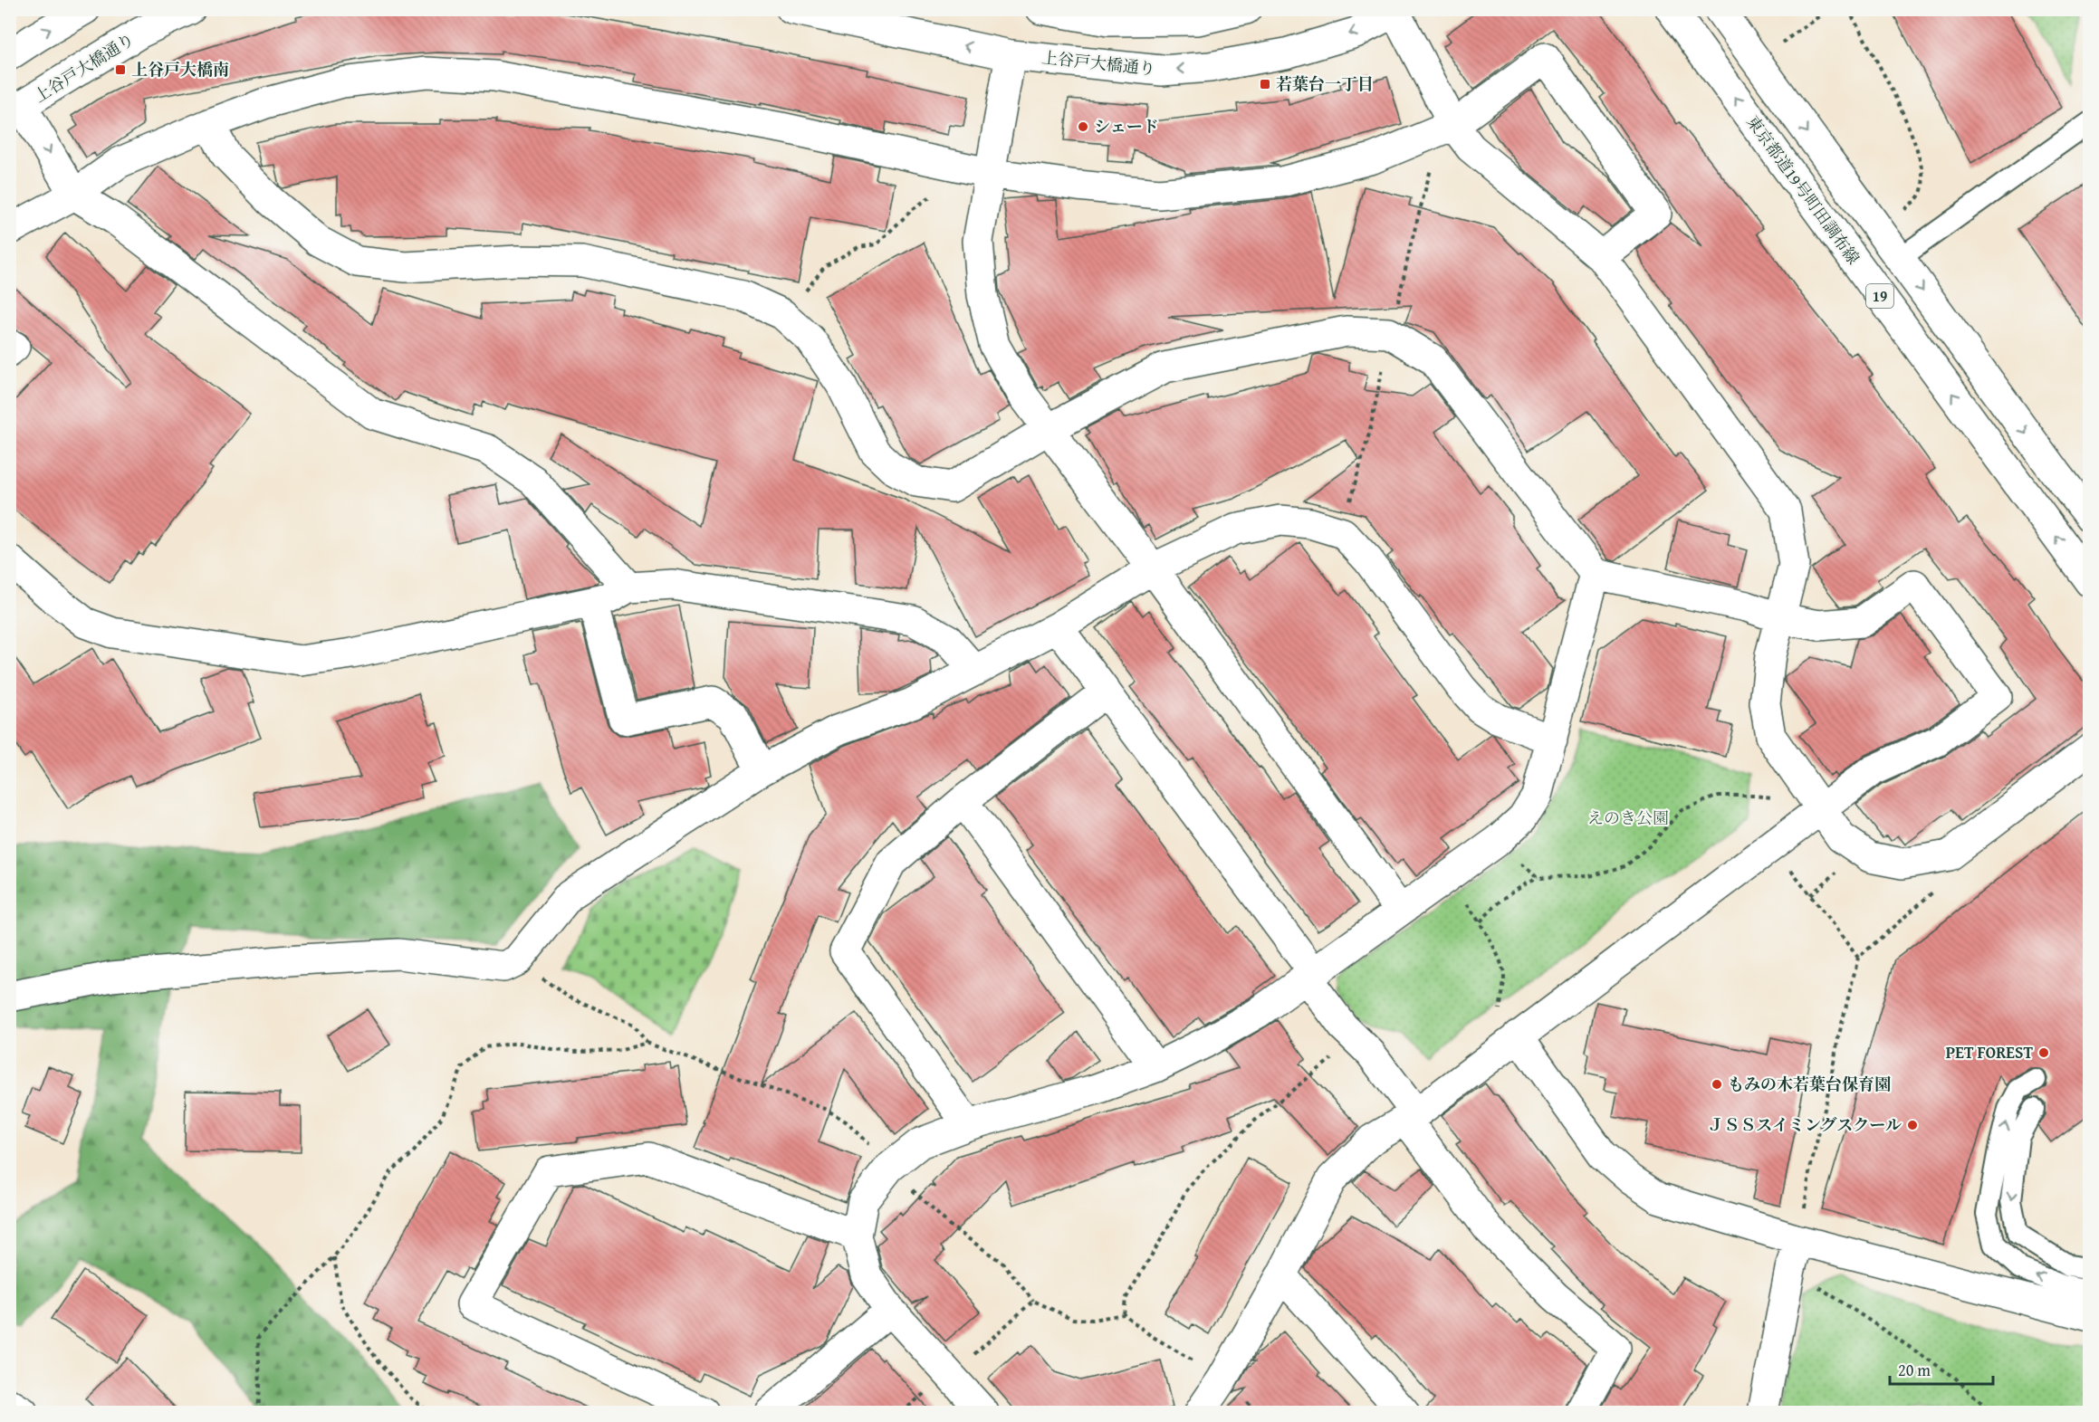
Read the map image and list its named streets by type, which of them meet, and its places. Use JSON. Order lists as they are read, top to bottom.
{
  "streets": {
    "street": ["上谷戸大橋通り", "東京都道19号町田調布線", "19"]
  },
  "parks": ["えのき公園"],
  "places": {
    "transit": ["上谷戸大橋南", "若葉台一丁目"],
    "other": [
      "シェード",
      "PET FOREST",
      "もみの木若葉台保育園",
      "ＪＳＳスイミングスクール"
    ]
  },
  "scale_bar": "20 m"
}
